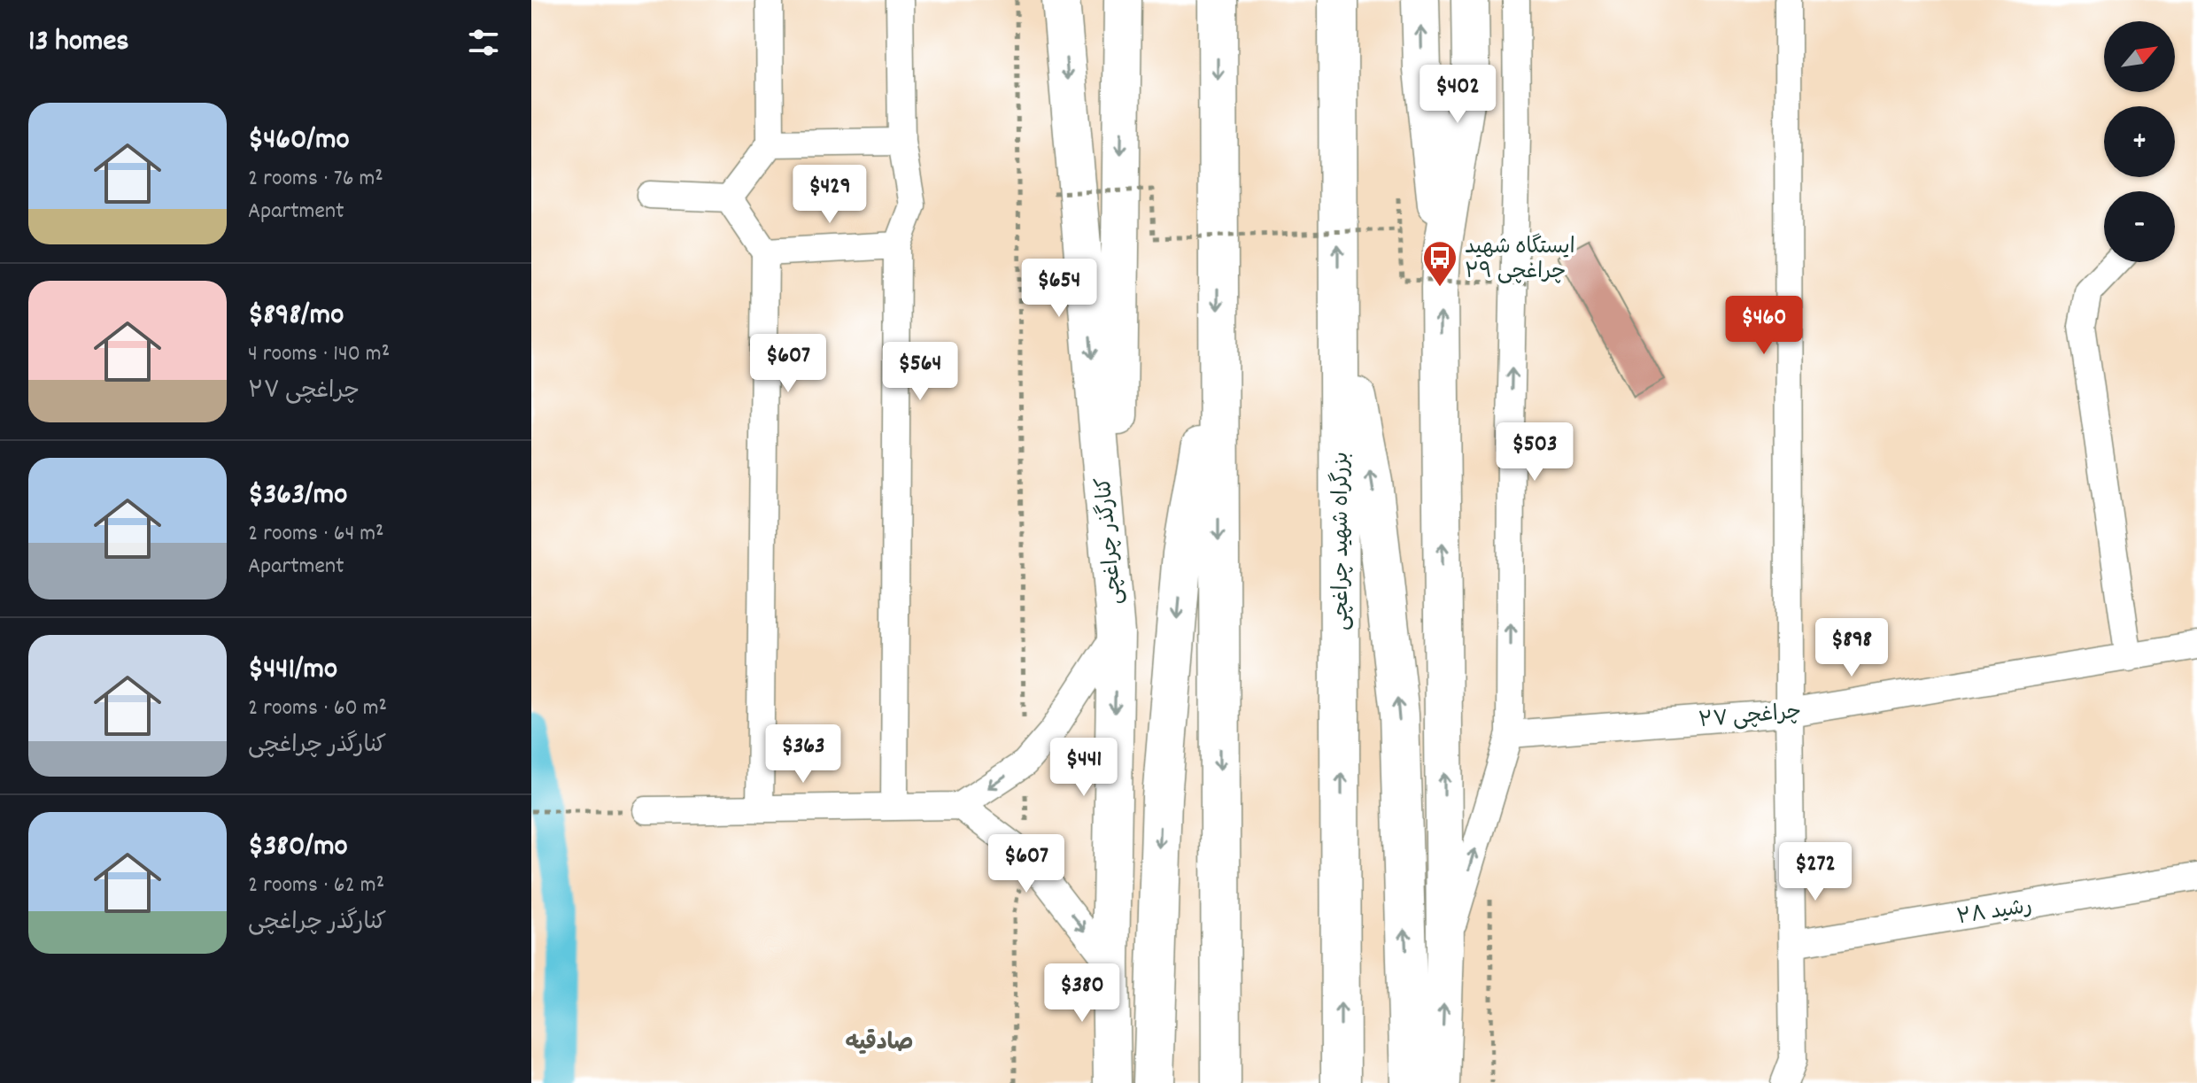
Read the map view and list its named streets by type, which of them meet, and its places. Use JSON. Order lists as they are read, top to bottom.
{
  "streets": {
    "highway": ["بزرگراه شهید چراغچی"],
    "main road": ["کنارگذر چراغچی"],
    "street": ["چراغچی ۲۷", "رشید ۲۸"]
  },
  "districts": ["صادقیه"],
  "places": {
    "bus stop": ["ایستگاه شهید چراغچی ۲۹"]
  },
  "north": "top right",
  "page": {
    "heading": "13 homes",
    "map_buttons": ["+", "−"],
    "price": [
      "$402",
      "$429",
      "$654",
      "$460",
      "$607",
      "$564",
      "$503",
      "$898",
      "$363",
      "$441",
      "$607",
      "$272",
      "$380"
    ],
    "list": [
      {
        "name": "$460/mo",
        "note": "2 rooms · 76 m² · Apartment"
      },
      {
        "name": "$898/mo",
        "note": "4 rooms · 140 m² · چراغچی ۲۷"
      },
      {
        "name": "$363/mo",
        "note": "2 rooms · 64 m² · Apartment"
      },
      {
        "name": "$441/mo",
        "note": "2 rooms · 60 m² · کنارگذر چراغچی"
      },
      {
        "name": "$380/mo",
        "note": "2 rooms · 62 m² · کنارگذر چراغچی"
      }
    ]
  }
}
